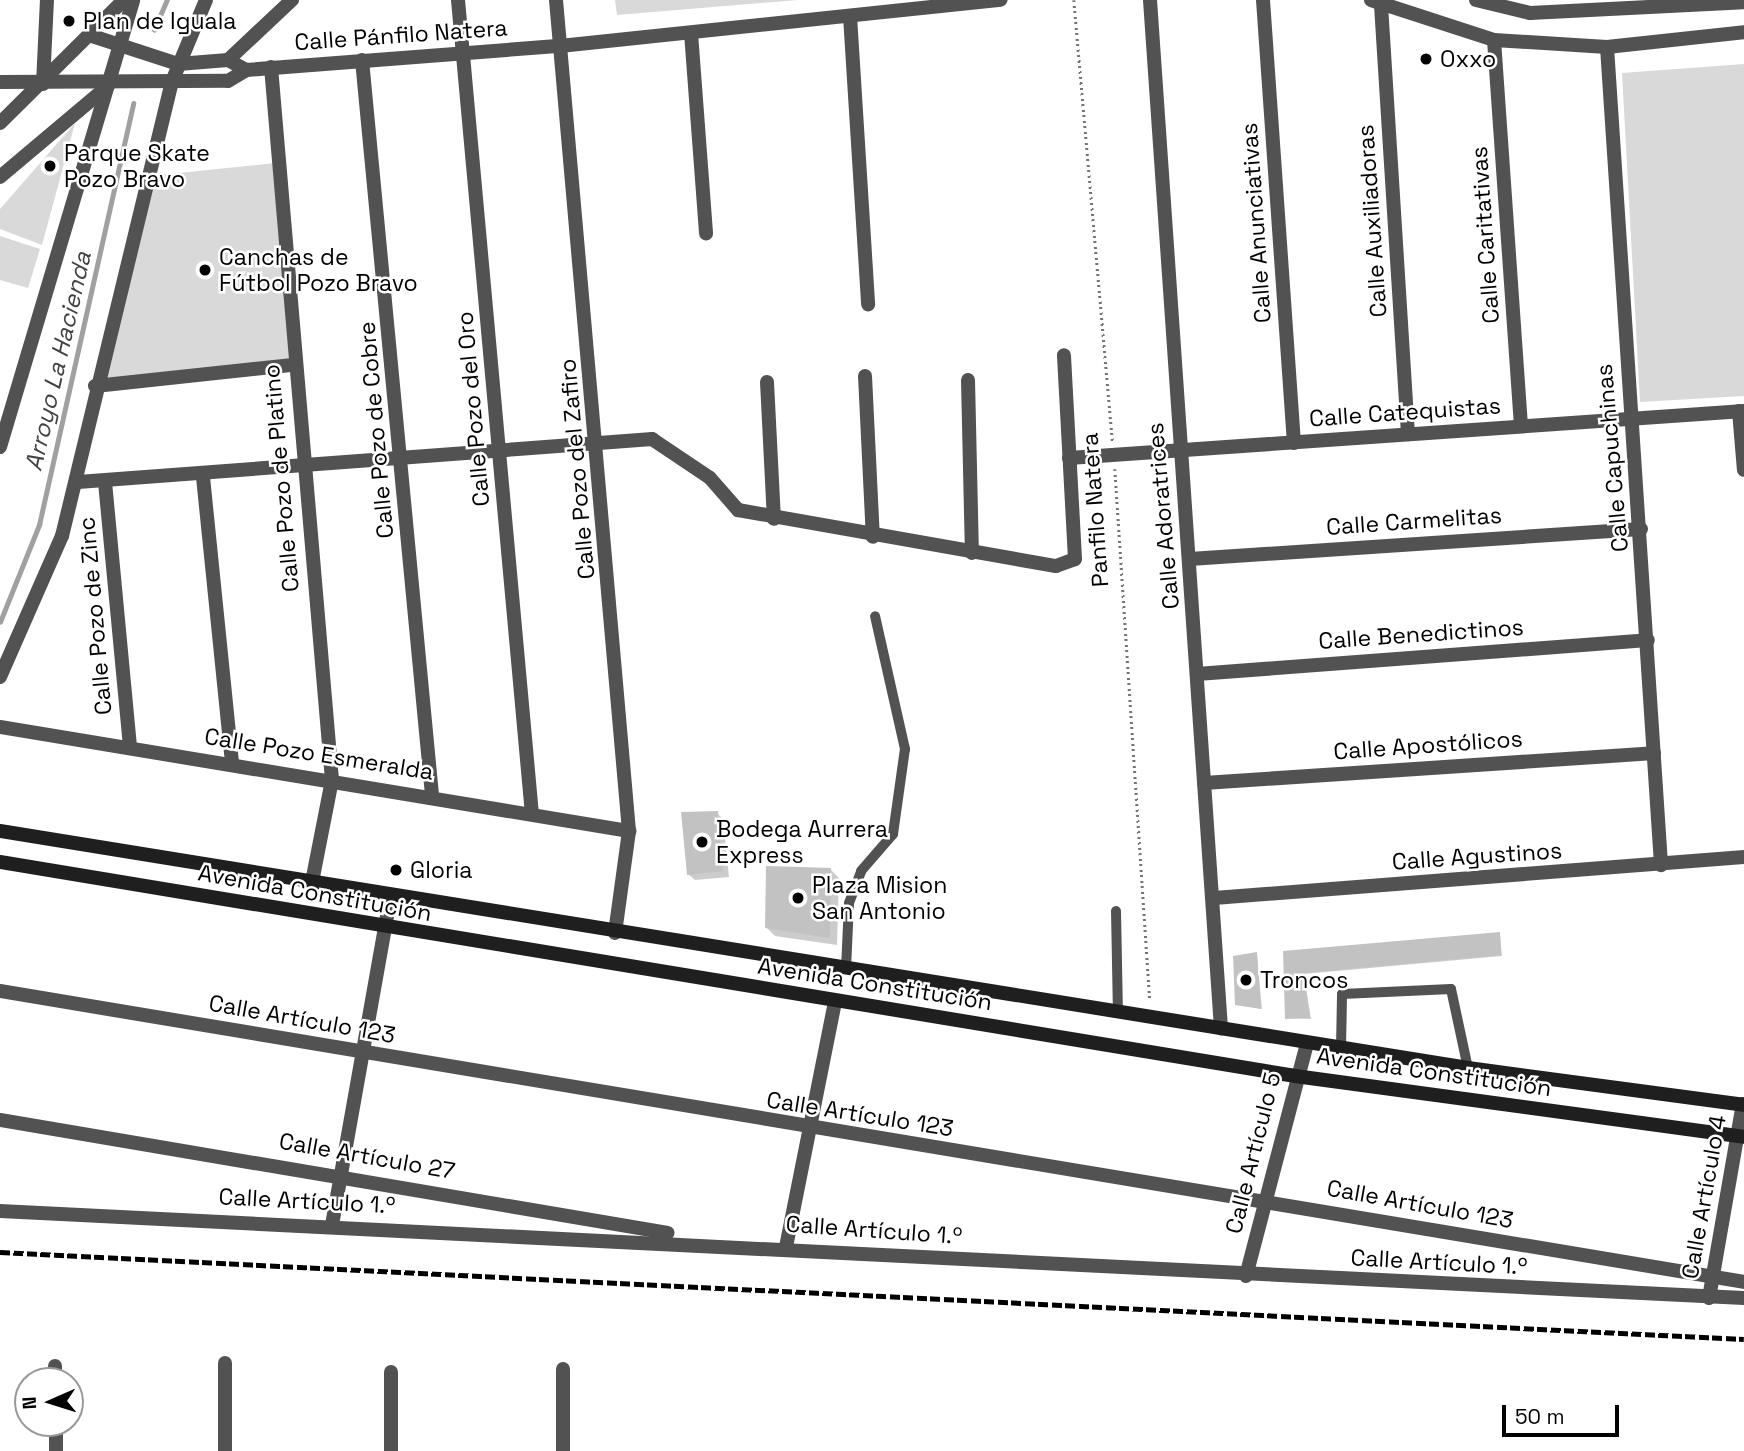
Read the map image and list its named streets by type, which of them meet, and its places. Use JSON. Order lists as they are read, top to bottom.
{
  "streets": {
    "main road": ["Avenida Constitución"],
    "street": [
      "Calle Pánfilo Natera",
      "Calle Auxiliadoras",
      "Calle Anunciativas",
      "Calle Caritativas",
      "Calle Pozo del Oro",
      "Calle Catequistas",
      "Calle Pozo de Cobre",
      "Calle Capuchinas",
      "Calle Pozo del Zafiro",
      "Calle Pozo de Platino",
      "Calle Adoratrices",
      "Calle Carmelitas",
      "Calle Pozo de Zinc",
      "Calle Benedictinos",
      "Calle Apostólicos",
      "Calle Pozo Esmeralda",
      "Calle Agustinos",
      "Calle Artículo 123",
      "Calle Artículo 5",
      "Calle Artículo 27",
      "Calle Artículo 4",
      "Calle Artículo 1.º"
    ],
    "path": ["Panfilo Natera"]
  },
  "crossings": [
    ["Calle Pánfilo Natera", "Calle Pozo del Oro"],
    ["Calle Pánfilo Natera", "Calle Pozo de Cobre"],
    ["Calle Pánfilo Natera", "Calle Pozo del Zafiro"],
    ["Calle Pánfilo Natera", "Calle Pozo de Platino"],
    ["Calle Auxiliadoras", "Calle Catequistas"],
    ["Calle Anunciativas", "Calle Catequistas"],
    ["Calle Caritativas", "Calle Catequistas"],
    ["Calle Pozo del Oro", "Calle Pozo Esmeralda"],
    ["Calle Catequistas", "Calle Capuchinas"],
    ["Calle Catequistas", "Panfilo Natera"],
    ["Calle Catequistas", "Calle Adoratrices"],
    ["Calle Pozo de Cobre", "Calle Pozo Esmeralda"],
    ["Calle Capuchinas", "Calle Carmelitas"],
    ["Calle Capuchinas", "Calle Benedictinos"],
    ["Calle Capuchinas", "Calle Apostólicos"],
    ["Calle Capuchinas", "Calle Agustinos"],
    ["Calle Pozo del Zafiro", "Calle Pozo Esmeralda"],
    ["Calle Pozo del Zafiro", "Avenida Constitución"],
    ["Calle Pozo de Platino", "Calle Pozo Esmeralda"],
    ["Calle Pozo de Platino", "Avenida Constitución"],
    ["Panfilo Natera", "Avenida Constitución"],
    ["Calle Adoratrices", "Calle Carmelitas"],
    ["Calle Adoratrices", "Calle Benedictinos"],
    ["Calle Adoratrices", "Calle Apostólicos"],
    ["Calle Adoratrices", "Calle Agustinos"],
    ["Calle Adoratrices", "Avenida Constitución"],
    ["Calle Pozo de Zinc", "Calle Pozo Esmeralda"],
    ["Avenida Constitución", "Calle Artículo 5"],
    ["Avenida Constitución", "Calle Artículo 4"],
    ["Calle Artículo 123", "Calle Artículo 5"],
    ["Calle Artículo 123", "Calle Artículo 4"],
    ["Calle Artículo 5", "Calle Artículo 1.º"],
    ["Calle Artículo 27", "Calle Artículo 1.º"],
    ["Calle Artículo 4", "Calle Artículo 1.º"]
  ],
  "water": ["Arroyo La Hacienda"],
  "places": [
    "Plan de Iguala",
    "Oxxo",
    "Parque Skate Pozo Bravo",
    "Canchas de Fútbol Pozo Bravo",
    "Bodega Aurrera Express",
    "Gloria",
    "Plaza Mision San Antonio",
    "Troncos"
  ],
  "scale_bar": "50 m",
  "north": "left"
}
